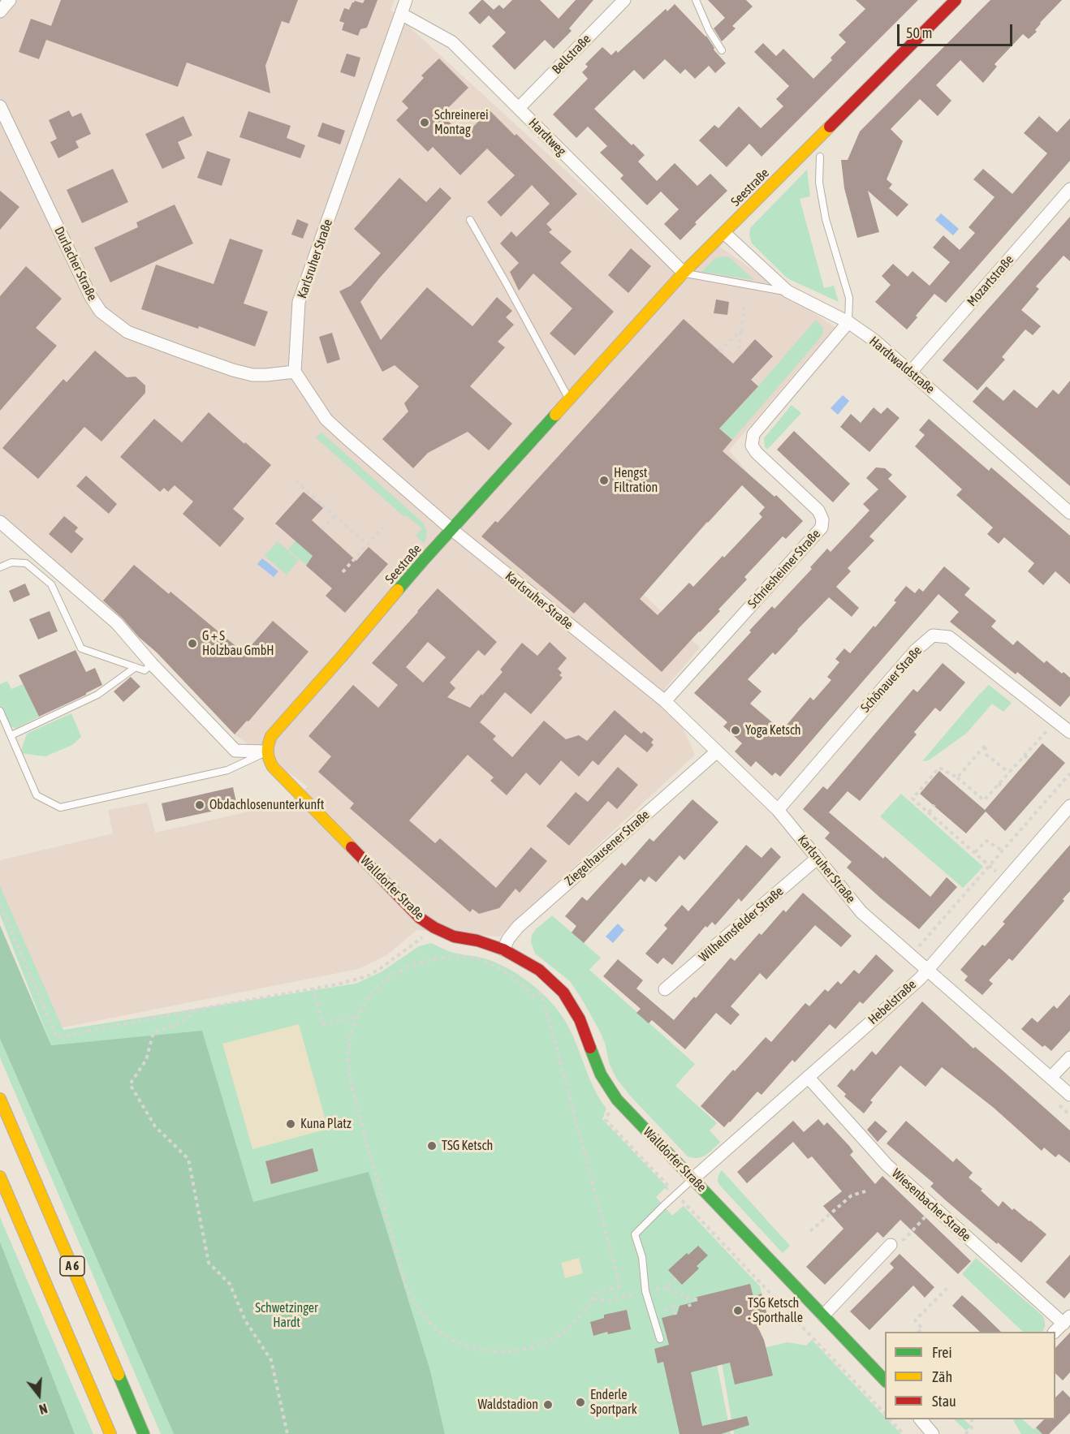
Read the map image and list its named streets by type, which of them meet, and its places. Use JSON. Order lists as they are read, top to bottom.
{
  "streets": {
    "main road": ["Seestraße", "Walldorfer Straße", "A 6"],
    "street": [
      "Bellstraße",
      "Hardtweg",
      "Karlsruher Straße",
      "Durlacher Straße",
      "Mozartstraße",
      "Hardtwaldstraße",
      "Schriesheimer Straße",
      "Schönauer Straße",
      "Ziegelhausener Straße",
      "Wilhelmsfelder Straße",
      "Hebelstraße",
      "Wiesenbacher Straße"
    ]
  },
  "crossings": [
    ["Bellstraße", "Hardtweg"],
    ["Hardtweg", "Seestraße"],
    ["Hardtweg", "Karlsruher Straße"],
    ["Seestraße", "Karlsruher Straße"],
    ["Seestraße", "Hardtwaldstraße"],
    ["Seestraße", "Walldorfer Straße"],
    ["Karlsruher Straße", "Durlacher Straße"],
    ["Karlsruher Straße", "Schriesheimer Straße"],
    ["Karlsruher Straße", "Schönauer Straße"],
    ["Karlsruher Straße", "Ziegelhausener Straße"],
    ["Karlsruher Straße", "Wilhelmsfelder Straße"],
    ["Karlsruher Straße", "Hebelstraße"],
    ["Mozartstraße", "Hardtwaldstraße"],
    ["Hardtwaldstraße", "Schriesheimer Straße"],
    ["Ziegelhausener Straße", "Walldorfer Straße"],
    ["Walldorfer Straße", "Hebelstraße"],
    ["Hebelstraße", "Wiesenbacher Straße"]
  ],
  "parks": ["Schwetzinger Hardt"],
  "places": [
    "Schreinerei Montag",
    "Hengst Filtration",
    "G + S Holzbau GmbH",
    "Yoga Ketsch",
    "Obdachlosenunterkunft",
    "Kuna Platz",
    "TSG Ketsch",
    "TSG Ketsch - Sporthalle",
    "Enderle Sportpark",
    "Waldstadion"
  ],
  "legend": ["Frei", "Zäh", "Stau"],
  "scale_bar": "50 m",
  "north": "bottom"
}
